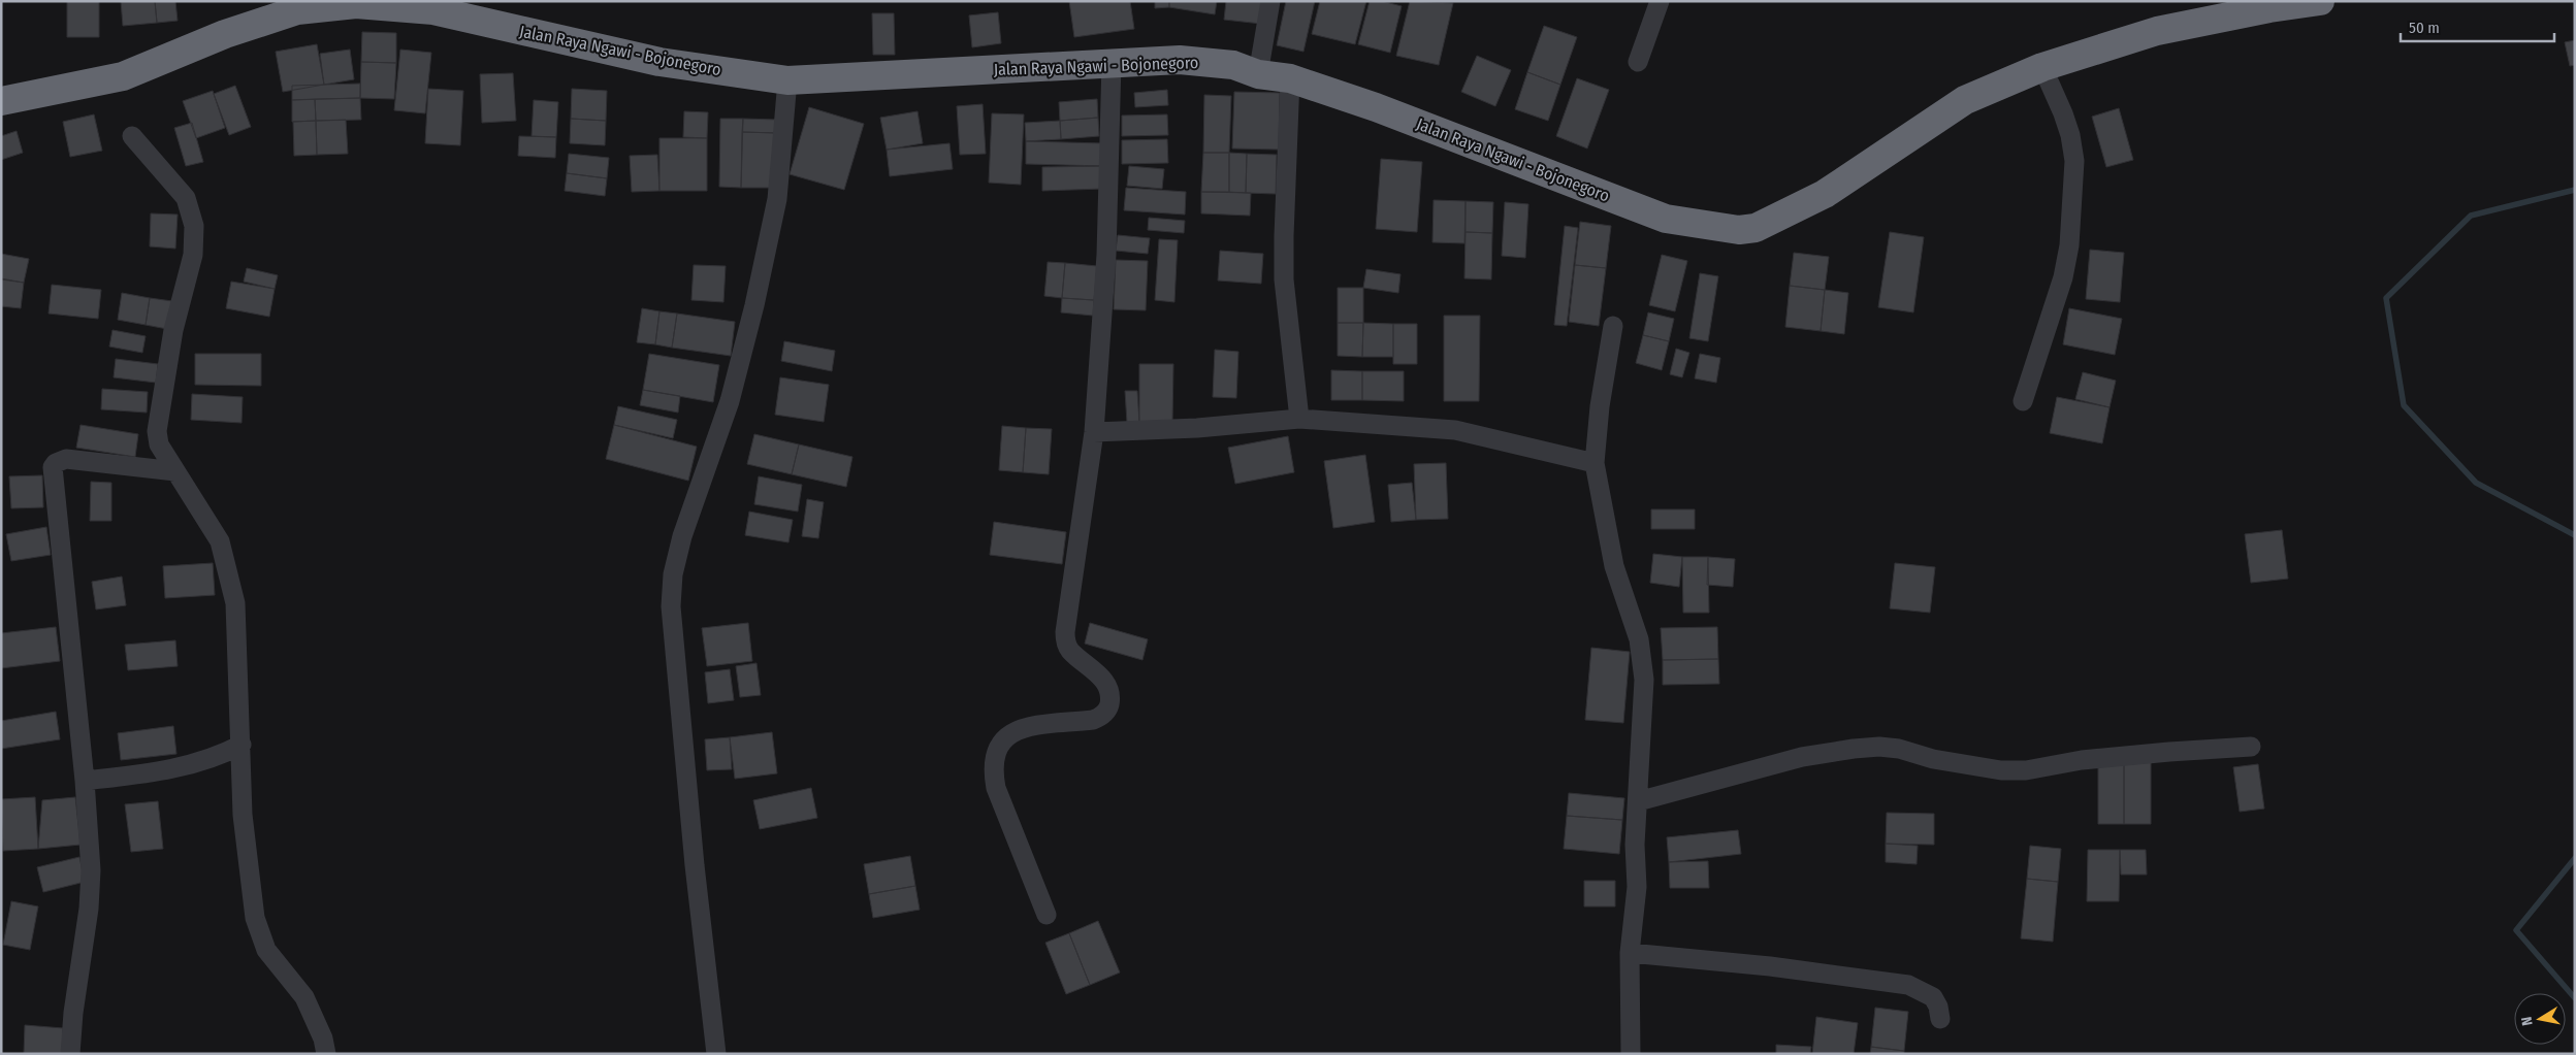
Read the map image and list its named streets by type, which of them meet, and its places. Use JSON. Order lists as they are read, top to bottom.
{
  "streets": {
    "highway": ["Jalan Raya Ngawi - Bojonegoro"]
  },
  "scale_bar": "50 m",
  "north": "left"
}
